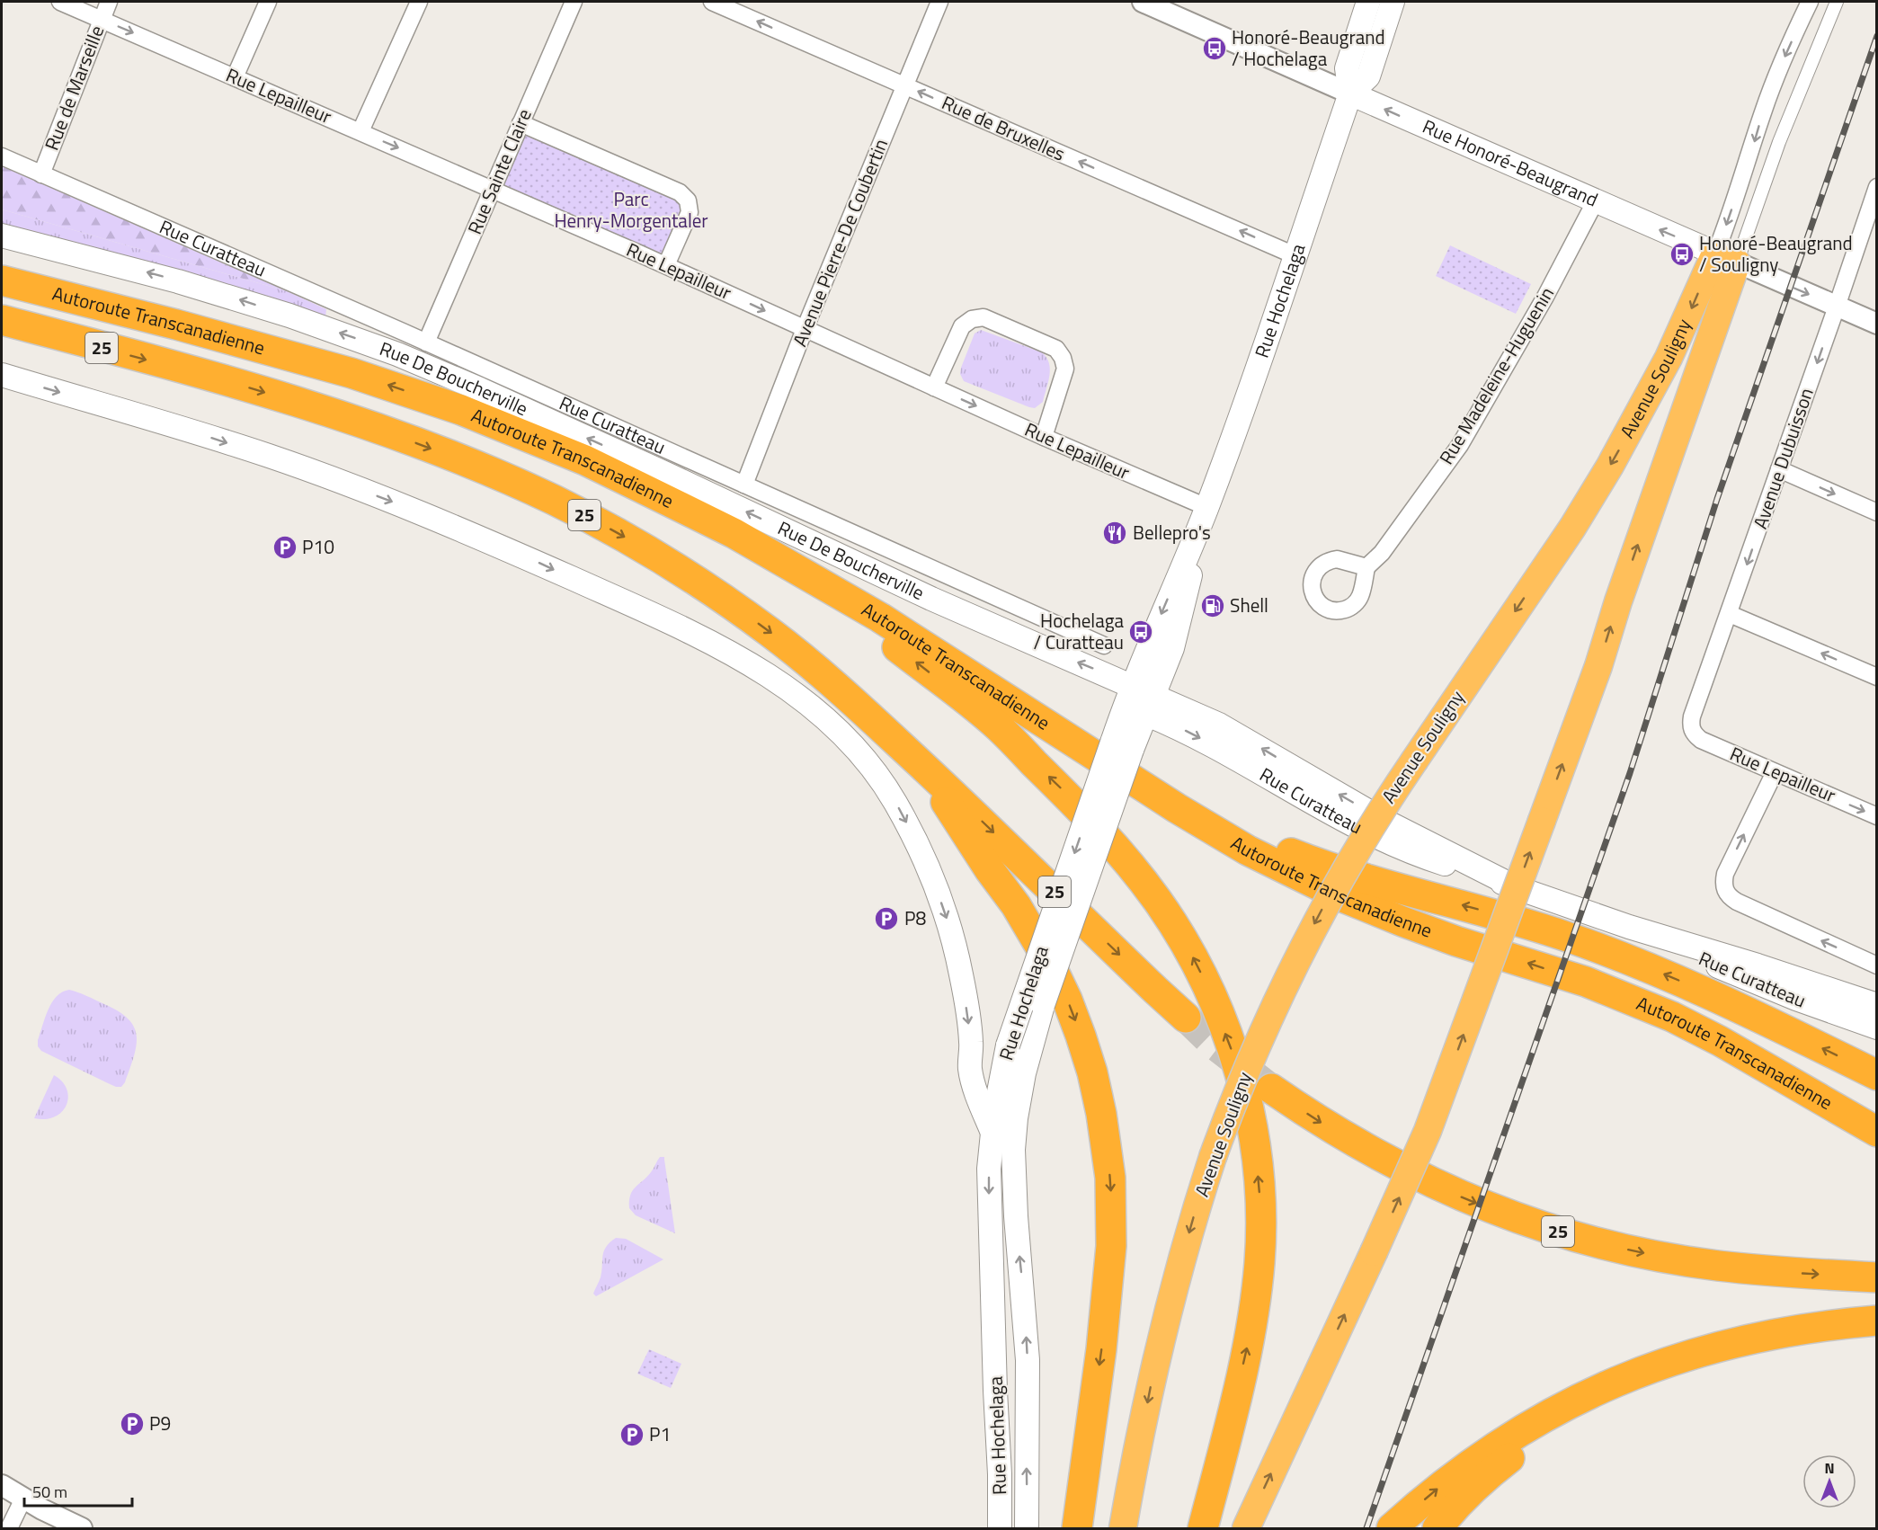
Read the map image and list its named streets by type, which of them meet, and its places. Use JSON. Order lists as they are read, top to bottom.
{
  "streets": {
    "highway": ["Autoroute Transcanadienne", "25", "Avenue Souligny"],
    "main road": [
      "Rue Honoré-Beaugrand",
      "Rue Curatteau",
      "Rue Hochelaga",
      "Rue De Boucherville"
    ],
    "street": [
      "Rue de Marseille",
      "Rue Lepailleur",
      "Rue de Bruxelles",
      "Rue Sainte Claire",
      "Avenue Pierre-De Coubertin",
      "Rue Madeleine-Huguenin",
      "Avenue Dubuisson"
    ]
  },
  "crossings": [
    ["Rue de Marseille", "Rue Lepailleur"],
    ["Rue de Marseille", "Rue Curatteau"],
    ["Rue Lepailleur", "Rue Sainte Claire"],
    ["Rue Lepailleur", "Avenue Pierre-De Coubertin"],
    ["Rue Lepailleur", "Rue Hochelaga"],
    ["Rue Lepailleur", "Avenue Dubuisson"],
    ["Rue de Bruxelles", "Avenue Pierre-De Coubertin"],
    ["Rue de Bruxelles", "Rue Hochelaga"],
    ["Rue Honoré-Beaugrand", "Rue Hochelaga"],
    ["Rue Honoré-Beaugrand", "Rue Madeleine-Huguenin"],
    ["Rue Honoré-Beaugrand", "Avenue Souligny"],
    ["Rue Honoré-Beaugrand", "Avenue Dubuisson"],
    ["Rue Sainte Claire", "Rue Curatteau"],
    ["Avenue Pierre-De Coubertin", "Rue Curatteau"],
    ["Rue Curatteau", "Rue Hochelaga"],
    ["Rue Curatteau", "Rue De Boucherville"],
    ["Rue Hochelaga", "Autoroute Transcanadienne"],
    ["Rue Hochelaga", "Rue De Boucherville"]
  ],
  "one_way": ["Rue Lepailleur", "Rue de Bruxelles", "Avenue Dubuisson"],
  "parks": ["Parc Henry-Morgentaler"],
  "places": {
    "bus stop": ["Honoré-Beaugrand / Hochelaga", "Honoré-Beaugrand / Souligny", "Hochelaga / Curatteau"],
    "restaurant": ["Bellepro's"],
    "parking": [
      "P10",
      "P8",
      "P9",
      "P1"
    ],
    "fuel station": ["Shell"]
  },
  "scale_bar": "50 m",
  "north": "top"
}
